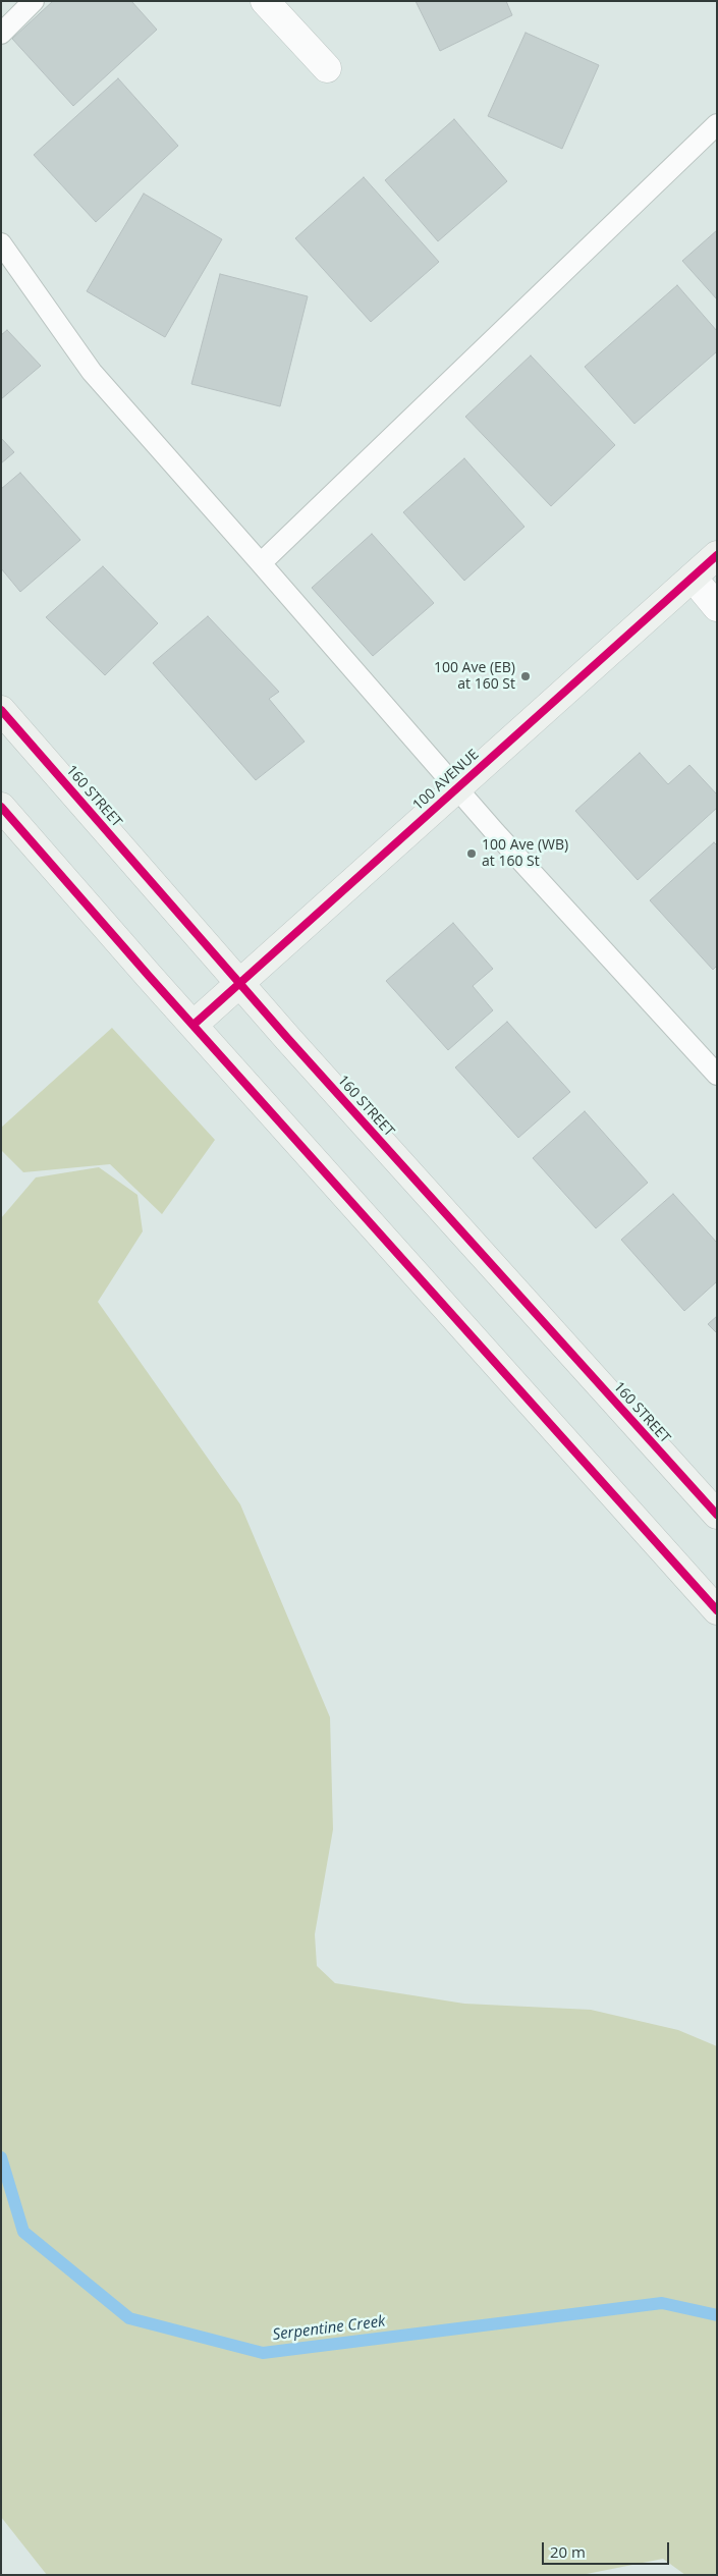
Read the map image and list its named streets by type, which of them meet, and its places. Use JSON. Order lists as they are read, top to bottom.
{
  "streets": {
    "main road": ["100 AVENUE", "160 STREET"]
  },
  "crossings": [
    ["100 AVENUE", "160 STREET"]
  ],
  "water": ["Serpentine Creek"],
  "places": ["100 Ave (EB) at 160 St", "100 Ave (WB) at 160 St"],
  "scale_bar": "20 m"
}
